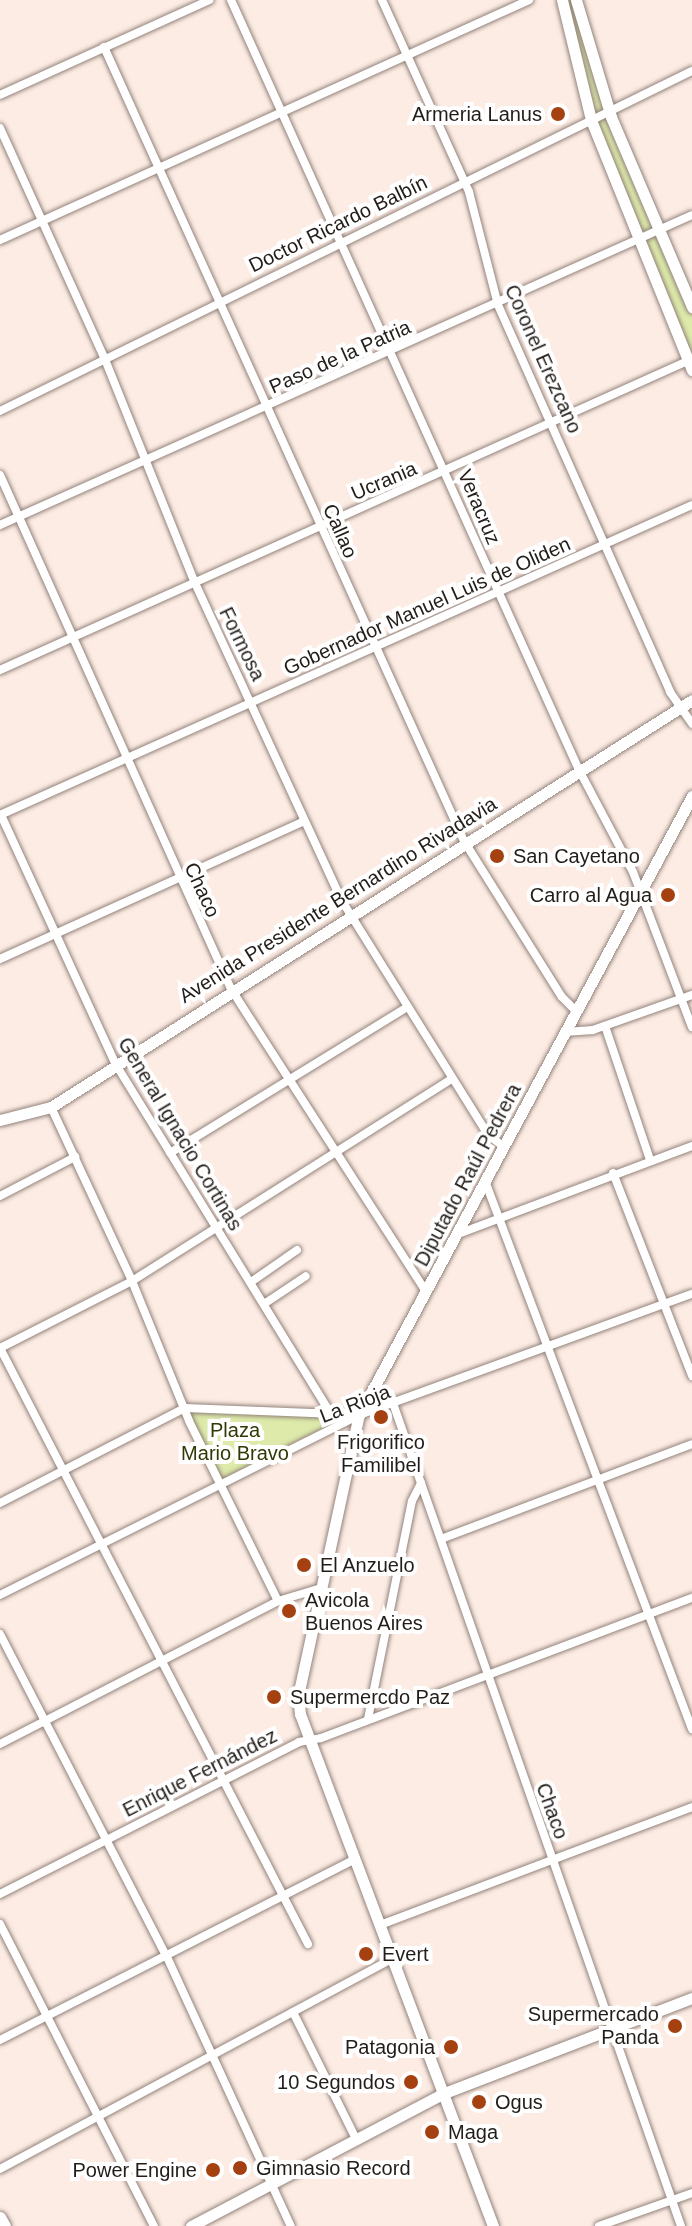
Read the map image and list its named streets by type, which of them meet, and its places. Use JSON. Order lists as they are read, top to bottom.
{
  "streets": {
    "street": [
      "Doctor Ricardo Balbín",
      "Paso de la Patria",
      "Coronel Erezcano",
      "Ucrania",
      "Veracruz",
      "Callao",
      "Gobernador Manuel Luis de Oliden",
      "Formosa",
      "Chaco",
      "Avenida Presidente Bernardino Rivadavia",
      "General Ignacio Cortinas",
      "Diputado Raúl Pedrera",
      "La Rioja",
      "Enrique Fernández"
    ]
  },
  "crossings": [
    ["Doctor Ricardo Balbín", "Coronel Erezcano"],
    ["Doctor Ricardo Balbín", "Veracruz"],
    ["Doctor Ricardo Balbín", "Callao"],
    ["Doctor Ricardo Balbín", "Formosa"],
    ["Paso de la Patria", "Coronel Erezcano"],
    ["Paso de la Patria", "Veracruz"],
    ["Paso de la Patria", "Callao"],
    ["Paso de la Patria", "Formosa"],
    ["Paso de la Patria", "Chaco"],
    ["Coronel Erezcano", "Ucrania"],
    ["Coronel Erezcano", "Gobernador Manuel Luis de Oliden"],
    ["Coronel Erezcano", "Avenida Presidente Bernardino Rivadavia"],
    ["Ucrania", "Veracruz"],
    ["Ucrania", "Callao"],
    ["Ucrania", "Formosa"],
    ["Ucrania", "Chaco"],
    ["Veracruz", "Gobernador Manuel Luis de Oliden"],
    ["Veracruz", "Avenida Presidente Bernardino Rivadavia"],
    ["Veracruz", "Diputado Raúl Pedrera"],
    ["Callao", "Gobernador Manuel Luis de Oliden"],
    ["Callao", "Avenida Presidente Bernardino Rivadavia"],
    ["Callao", "Diputado Raúl Pedrera"],
    ["Gobernador Manuel Luis de Oliden", "Formosa"],
    ["Gobernador Manuel Luis de Oliden", "Chaco"],
    ["Gobernador Manuel Luis de Oliden", "General Ignacio Cortinas"],
    ["Formosa", "Avenida Presidente Bernardino Rivadavia"],
    ["Formosa", "Diputado Raúl Pedrera"],
    ["Chaco", "Avenida Presidente Bernardino Rivadavia"],
    ["Chaco", "Diputado Raúl Pedrera"],
    ["Chaco", "La Rioja"],
    ["Chaco", "Enrique Fernández"],
    ["Avenida Presidente Bernardino Rivadavia", "General Ignacio Cortinas"],
    ["Diputado Raúl Pedrera", "La Rioja"],
    ["Diputado Raúl Pedrera", "Enrique Fernández"]
  ],
  "parks": ["Plaza Mario Bravo"],
  "places": [
    "Armeria Lanus",
    "San Cayetano",
    "Carro al Agua",
    "Frigorifico Familibel",
    "El Anzuelo",
    "Avicola Buenos Aires",
    "Supermercdo Paz",
    "Evert",
    "Supermercado Panda",
    "Patagonia",
    "10 Segundos",
    "Ogus",
    "Maga",
    "Gimnasio Record",
    "Power Engine"
  ]
}
